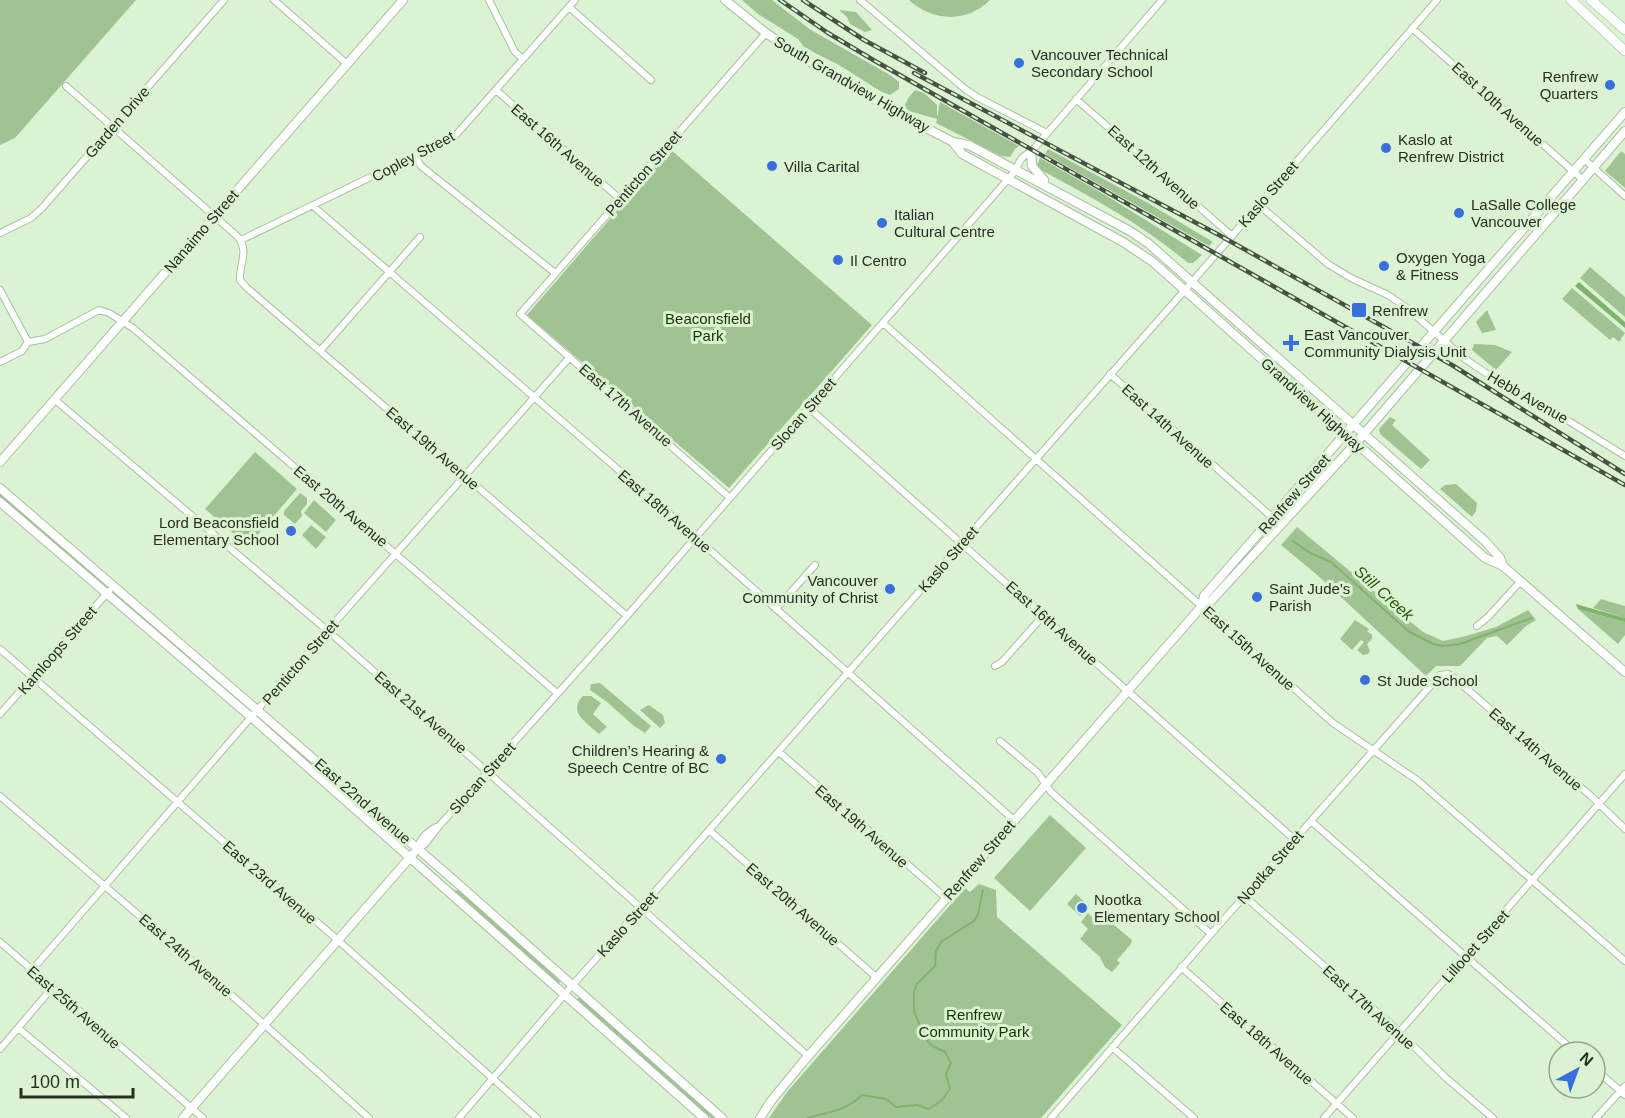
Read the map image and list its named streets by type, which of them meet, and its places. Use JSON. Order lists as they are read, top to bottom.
{
  "streets": {
    "street": [
      "South Grandview Highway",
      "East 10th Avenue",
      "Garden Drive",
      "East 16th Avenue",
      "Copley Street",
      "East 12th Avenue",
      "Penticton Street",
      "Kaslo Street",
      "Nanaimo Street",
      "Hebb Avenue",
      "East 17th Avenue",
      "Grandview Highway",
      "Slocan Street",
      "East 14th Avenue",
      "East 19th Avenue",
      "Renfrew Street",
      "East 20th Avenue",
      "East 18th Avenue",
      "East 15th Avenue",
      "Kamloops Street",
      "East 21st Avenue",
      "East 22nd Avenue",
      "Nootka Street",
      "East 23rd Avenue",
      "Lillooet Street",
      "East 24th Avenue",
      "East 25th Avenue"
    ]
  },
  "crossings": [
    ["South Grandview Highway", "Penticton Street"],
    ["South Grandview Highway", "Grandview Highway"],
    ["South Grandview Highway", "Slocan Street"],
    ["East 10th Avenue", "Kaslo Street"],
    ["East 10th Avenue", "Renfrew Street"],
    ["East 16th Avenue", "Copley Street"],
    ["East 16th Avenue", "Penticton Street"],
    ["East 16th Avenue", "Kaslo Street"],
    ["East 16th Avenue", "Slocan Street"],
    ["East 16th Avenue", "Renfrew Street"],
    ["East 16th Avenue", "Nootka Street"],
    ["Copley Street", "East 19th Avenue"],
    ["Copley Street", "East 18th Avenue"],
    ["East 12th Avenue", "Kaslo Street"],
    ["East 12th Avenue", "Slocan Street"],
    ["Penticton Street", "East 17th Avenue"],
    ["Penticton Street", "East 19th Avenue"],
    ["Penticton Street", "East 20th Avenue"],
    ["Penticton Street", "East 18th Avenue"],
    ["Penticton Street", "East 21st Avenue"],
    ["Penticton Street", "East 22nd Avenue"],
    ["Penticton Street", "East 23rd Avenue"],
    ["Penticton Street", "East 24th Avenue"],
    ["Penticton Street", "East 25th Avenue"],
    ["Kaslo Street", "Grandview Highway"],
    ["Kaslo Street", "East 14th Avenue"],
    ["Kaslo Street", "East 19th Avenue"],
    ["Kaslo Street", "East 20th Avenue"],
    ["Kaslo Street", "East 18th Avenue"],
    ["Kaslo Street", "East 15th Avenue"],
    ["Kaslo Street", "East 21st Avenue"],
    ["Kaslo Street", "East 22nd Avenue"],
    ["Kaslo Street", "East 23rd Avenue"],
    ["Nanaimo Street", "East 20th Avenue"],
    ["Nanaimo Street", "East 21st Avenue"],
    ["Hebb Avenue", "Renfrew Street"],
    ["East 17th Avenue", "Slocan Street"],
    ["East 17th Avenue", "Nootka Street"],
    ["East 17th Avenue", "Lillooet Street"],
    ["Grandview Highway", "Renfrew Street"],
    ["Slocan Street", "East 19th Avenue"],
    ["Slocan Street", "East 20th Avenue"],
    ["Slocan Street", "East 18th Avenue"],
    ["Slocan Street", "East 15th Avenue"],
    ["Slocan Street", "East 21st Avenue"],
    ["Slocan Street", "East 22nd Avenue"],
    ["Slocan Street", "East 23rd Avenue"],
    ["Slocan Street", "East 24th Avenue"],
    ["Slocan Street", "East 25th Avenue"],
    ["East 14th Avenue", "Renfrew Street"],
    ["East 14th Avenue", "Nootka Street"],
    ["East 14th Avenue", "Lillooet Street"],
    ["East 19th Avenue", "Renfrew Street"],
    ["Renfrew Street", "East 20th Avenue"],
    ["Renfrew Street", "East 18th Avenue"],
    ["Renfrew Street", "East 15th Avenue"],
    ["Renfrew Street", "East 21st Avenue"],
    ["East 18th Avenue", "Nootka Street"],
    ["East 18th Avenue", "Lillooet Street"],
    ["East 15th Avenue", "Nootka Street"],
    ["East 15th Avenue", "Lillooet Street"],
    ["Kamloops Street", "East 22nd Avenue"],
    ["Kamloops Street", "East 23rd Avenue"]
  ],
  "water": ["Still Creek"],
  "parks": ["Beaconsfield Park", "Renfrew Community Park"],
  "places": {
    "other": [
      "Vancouver Technical Secondary School",
      "Renfrew Quarters",
      "Kaslo at Renfrew District",
      "Villa Carital",
      "LaSalle College Vancouver",
      "Italian Cultural Centre",
      "Il Centro",
      "Oxygen Yoga & Fitness",
      "Lord Beaconsfield Elementary School",
      "Vancouver Community of Christ",
      "Saint Jude's Parish",
      "St Jude School",
      "Children’s Hearing & Speech Centre of BC",
      "Nootka Elementary School"
    ],
    "transit": ["Renfrew"],
    "health": ["East Vancouver Community Dialysis Unit"]
  },
  "scale_bar": "100 m",
  "north": "top right"
}
